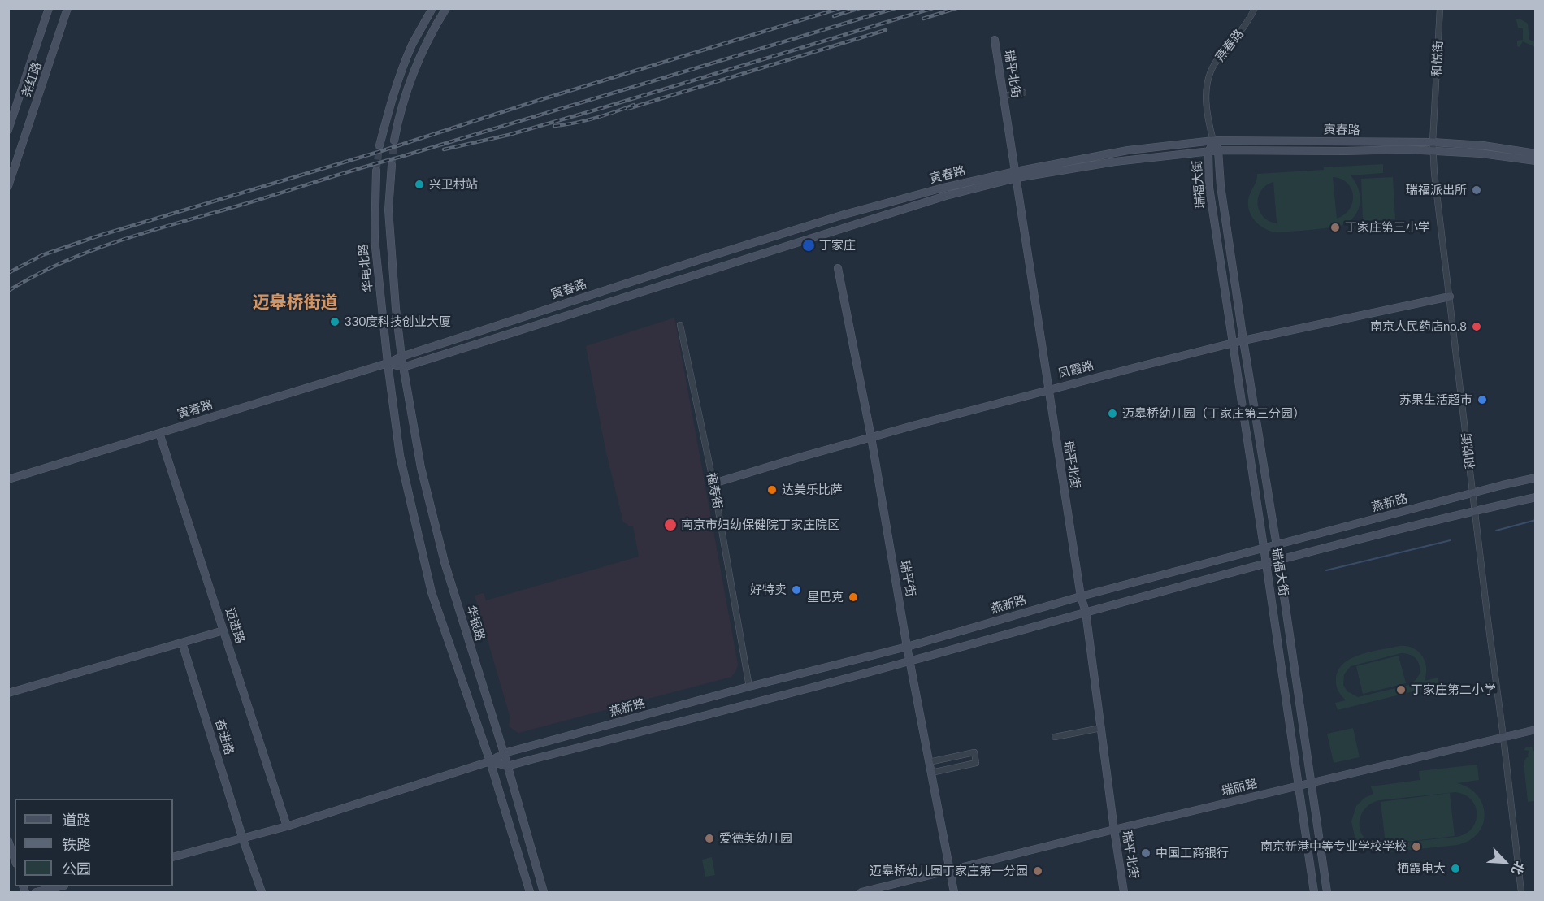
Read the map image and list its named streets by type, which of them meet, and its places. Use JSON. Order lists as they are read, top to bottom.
{
  "streets": {
    "street": [
      "燕春路",
      "和悦街",
      "瑞平北街",
      "尧红路",
      "寅春路",
      "瑞福大街",
      "华电北路",
      "凤霞路",
      "福寿街",
      "燕新路",
      "瑞平街",
      "华银路",
      "迈进路",
      "奋进路",
      "瑞丽路"
    ]
  },
  "crossings": [
    ["燕春路", "寅春路"],
    ["燕春路", "瑞福大街"],
    ["和悦街", "寅春路"],
    ["和悦街", "凤霞路"],
    ["和悦街", "燕新路"],
    ["和悦街", "瑞丽路"],
    ["瑞平北街", "寅春路"],
    ["瑞平北街", "凤霞路"],
    ["瑞平北街", "燕新路"],
    ["瑞平北街", "瑞丽路"],
    ["寅春路", "瑞福大街"],
    ["寅春路", "华电北路"],
    ["寅春路", "华银路"],
    ["寅春路", "迈进路"],
    ["瑞福大街", "凤霞路"],
    ["瑞福大街", "燕新路"],
    ["瑞福大街", "瑞丽路"],
    ["凤霞路", "福寿街"],
    ["凤霞路", "瑞平街"],
    ["福寿街", "燕新路"],
    ["燕新路", "瑞平街"],
    ["燕新路", "华银路"],
    ["燕新路", "迈进路"],
    ["燕新路", "奋进路"],
    ["瑞平街", "瑞丽路"]
  ],
  "districts": ["迈皋桥街道"],
  "places": [
    "兴卫村站",
    "瑞福派出所",
    "丁家庄第三小学",
    "丁家庄",
    "330度科技创业大厦",
    "南京人民药店no.8",
    "苏果生活超市",
    "迈皋桥幼儿园（丁家庄第三分园）",
    "达美乐比萨",
    "南京市妇幼保健院丁家庄院区",
    "好特卖",
    "星巴克",
    "丁家庄第二小学",
    "爱德美幼儿园",
    "南京新港中等专业学校学校",
    "中国工商银行",
    "栖霞电大",
    "迈皋桥幼儿园丁家庄第一分园"
  ],
  "legend": ["道路", "铁路", "公园"],
  "north": "bottom right"
}
